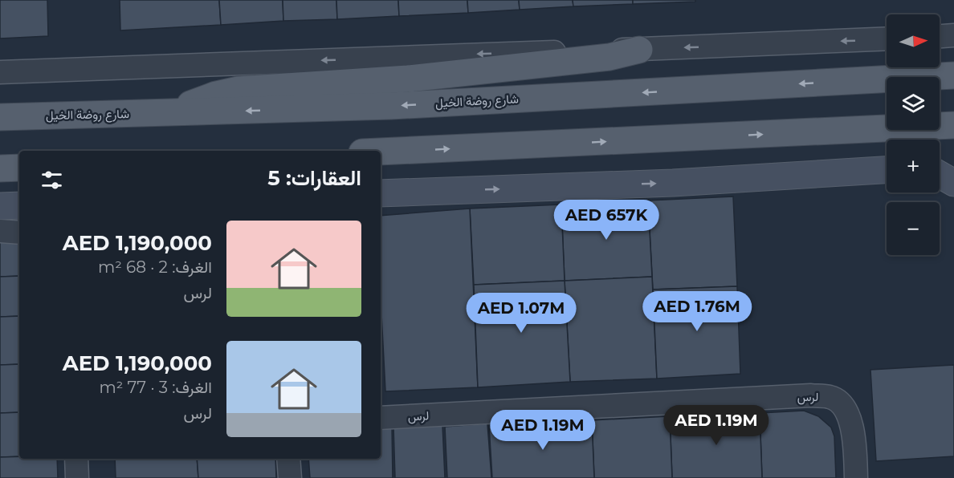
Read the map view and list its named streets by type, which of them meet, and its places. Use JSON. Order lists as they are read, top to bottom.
{
  "streets": {
    "main road": ["شارع روضة الخيل"],
    "street": ["لرس"]
  },
  "north": "right",
  "page": {
    "map_buttons": ["+", "−"],
    "heading": "العقارات: 5",
    "price": [
      "AED 657K",
      "AED 1.76M",
      "AED 1.07M",
      "AED 1.19M",
      "AED 1.19M"
    ],
    "list": [
      {
        "name": "AED 1,190,000",
        "note": "الغرف: 2 · 68 m² · لرس"
      },
      {
        "name": "AED 1,190,000",
        "note": "الغرف: 3 · 77 m² · لرس"
      }
    ]
  }
}
